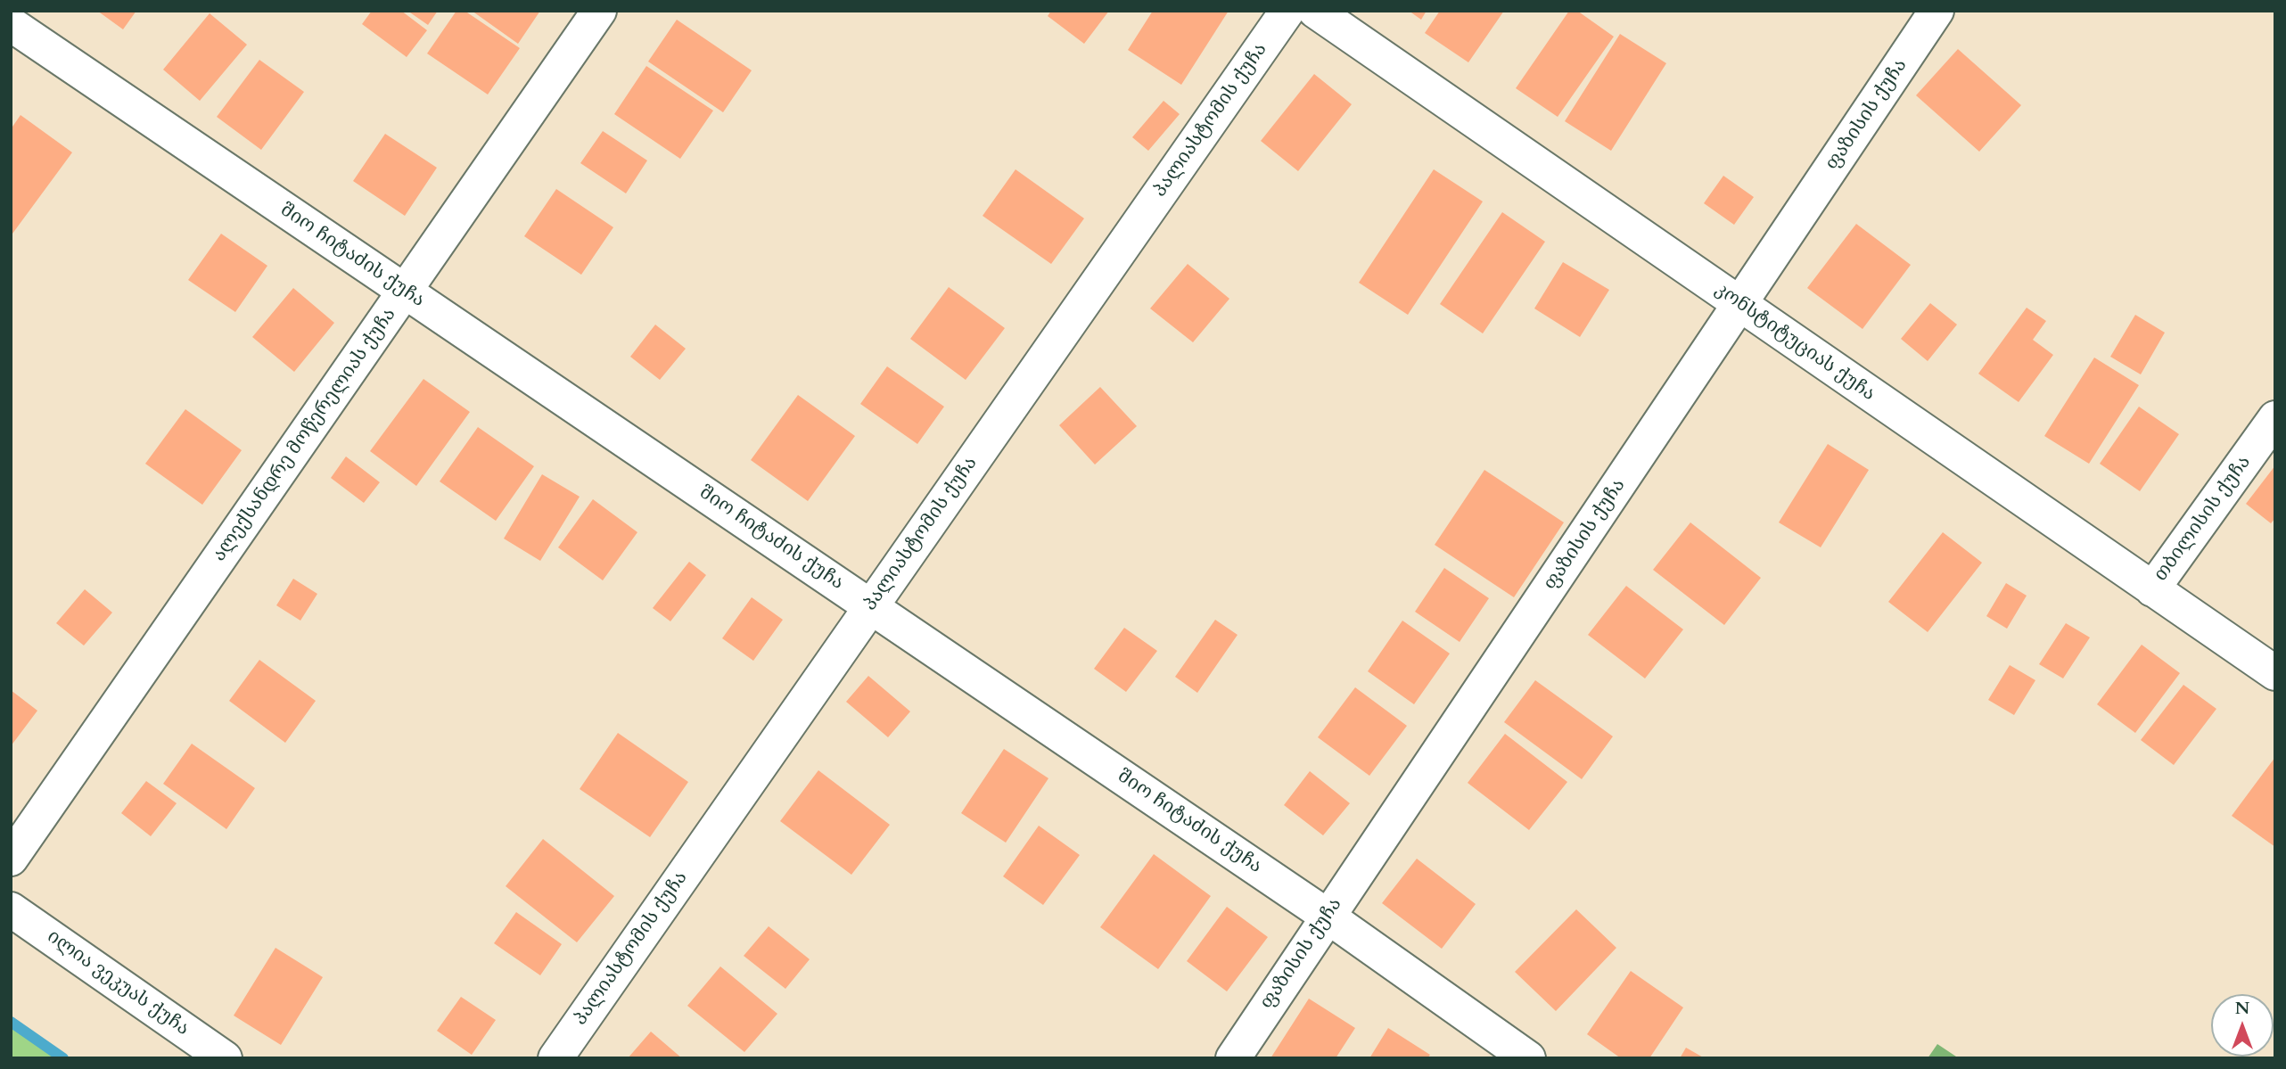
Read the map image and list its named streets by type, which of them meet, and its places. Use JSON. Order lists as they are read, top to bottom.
{
  "streets": {
    "street": [
      "ფაზისის ქუჩა",
      "პალიასტომის ქუჩა",
      "შიო ჩიტაძის ქუჩა",
      "კონსტიტუციას ქუჩა",
      "ალექსანდრე მოწერელიას ქუჩა",
      "თბილისის ქუჩა",
      "ილია ვეკუას ქუჩა"
    ]
  },
  "crossings": [
    ["ფაზისის ქუჩა", "შიო ჩიტაძის ქუჩა"],
    ["ფაზისის ქუჩა", "კონსტიტუციას ქუჩა"],
    ["პალიასტომის ქუჩა", "შიო ჩიტაძის ქუჩა"],
    ["შიო ჩიტაძის ქუჩა", "ალექსანდრე მოწერელიას ქუჩა"],
    ["კონსტიტუციას ქუჩა", "თბილისის ქუჩა"]
  ],
  "north": "top"
}
